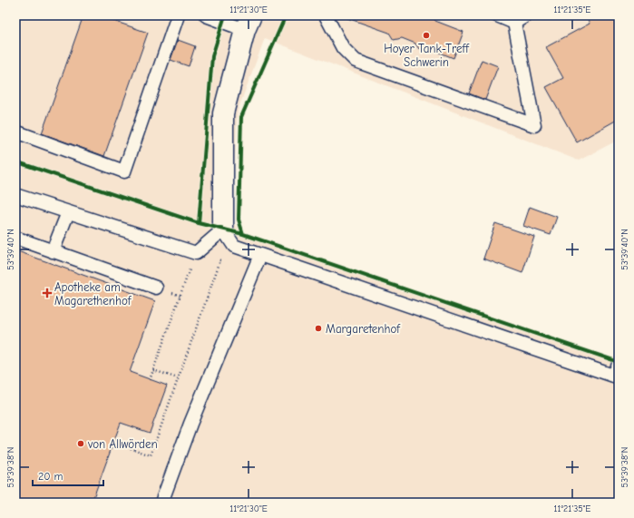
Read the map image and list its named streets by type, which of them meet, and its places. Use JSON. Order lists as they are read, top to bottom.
{
  "places": {
    "other": ["Hoyer Tank-Treff Schwerin", "Margaretenhof", "von Allwörden"],
    "health": ["Apotheke am Magarethenhof"]
  },
  "scale_bar": "20 m",
  "coordinates": [
    "11°21'30\"E",
    "11°21'35\"E",
    "53°39'40\"N",
    "53°39'38\"N"
  ]
}
